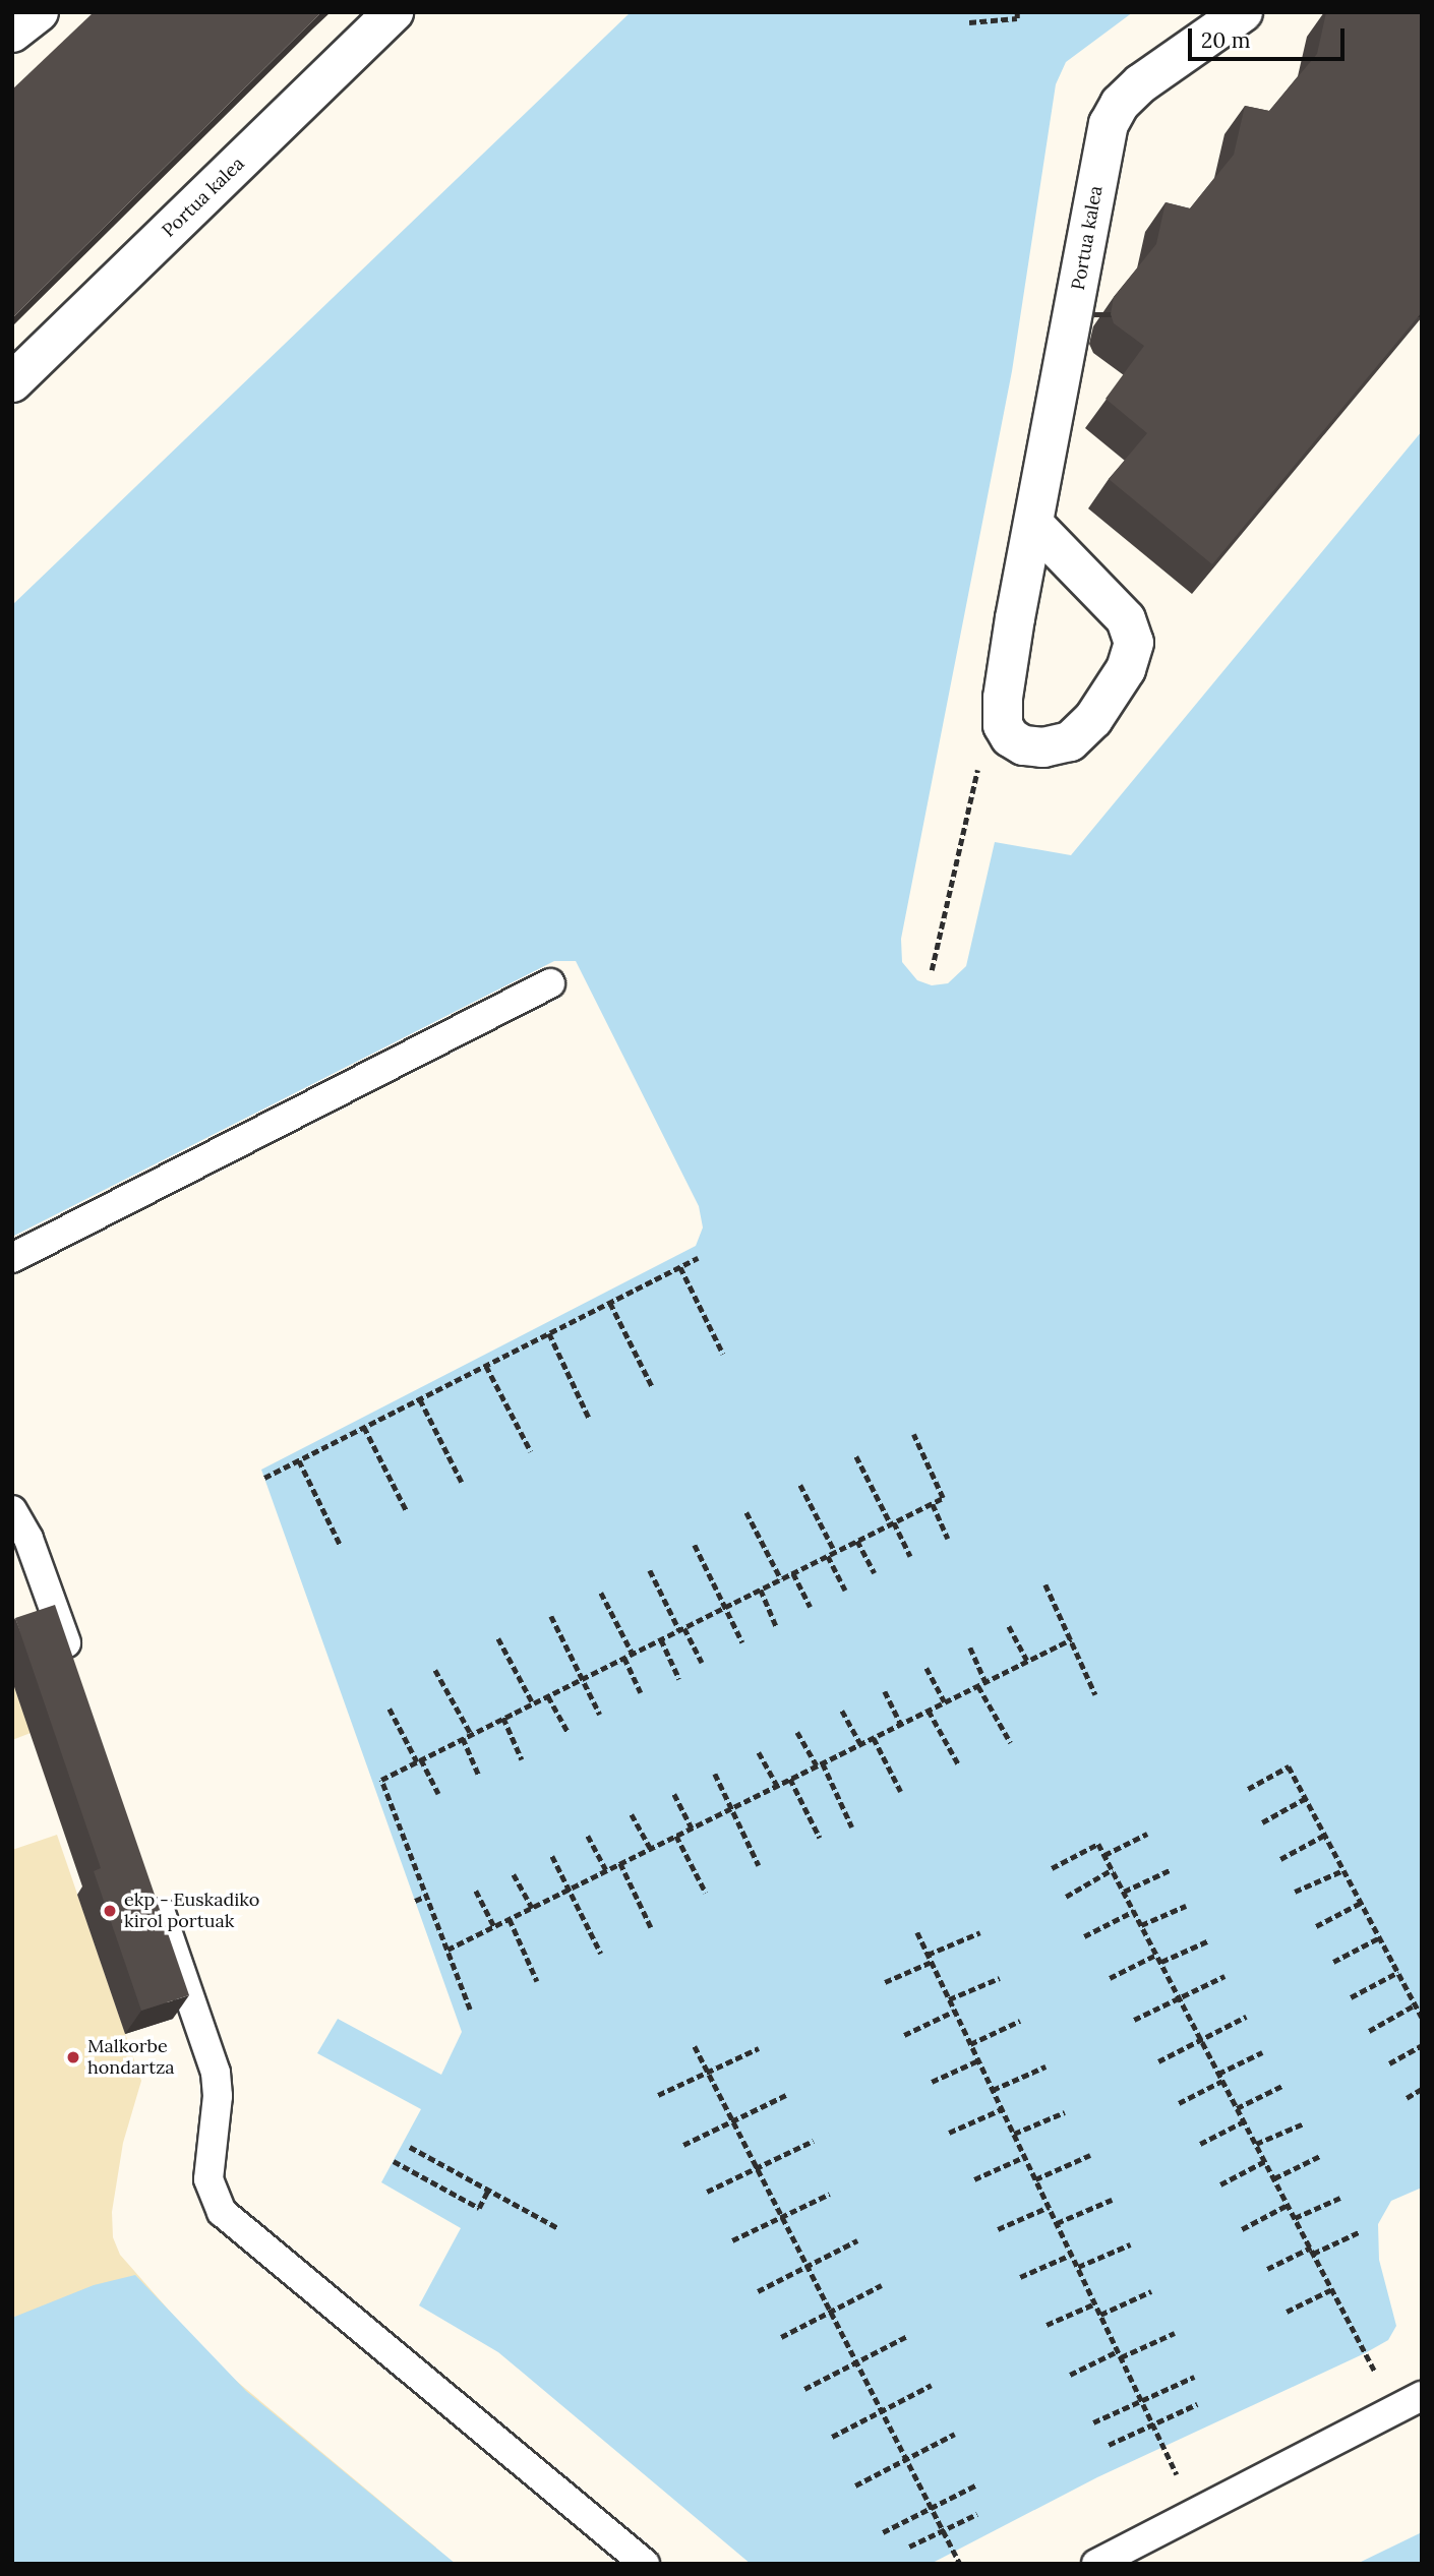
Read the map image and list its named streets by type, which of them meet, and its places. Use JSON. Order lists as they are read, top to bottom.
{
  "streets": {
    "street": ["Portua kalea"]
  },
  "places": ["ekp - Euskadiko kirol portuak", "Malkorbe hondartza"],
  "scale_bar": "20 m"
}
